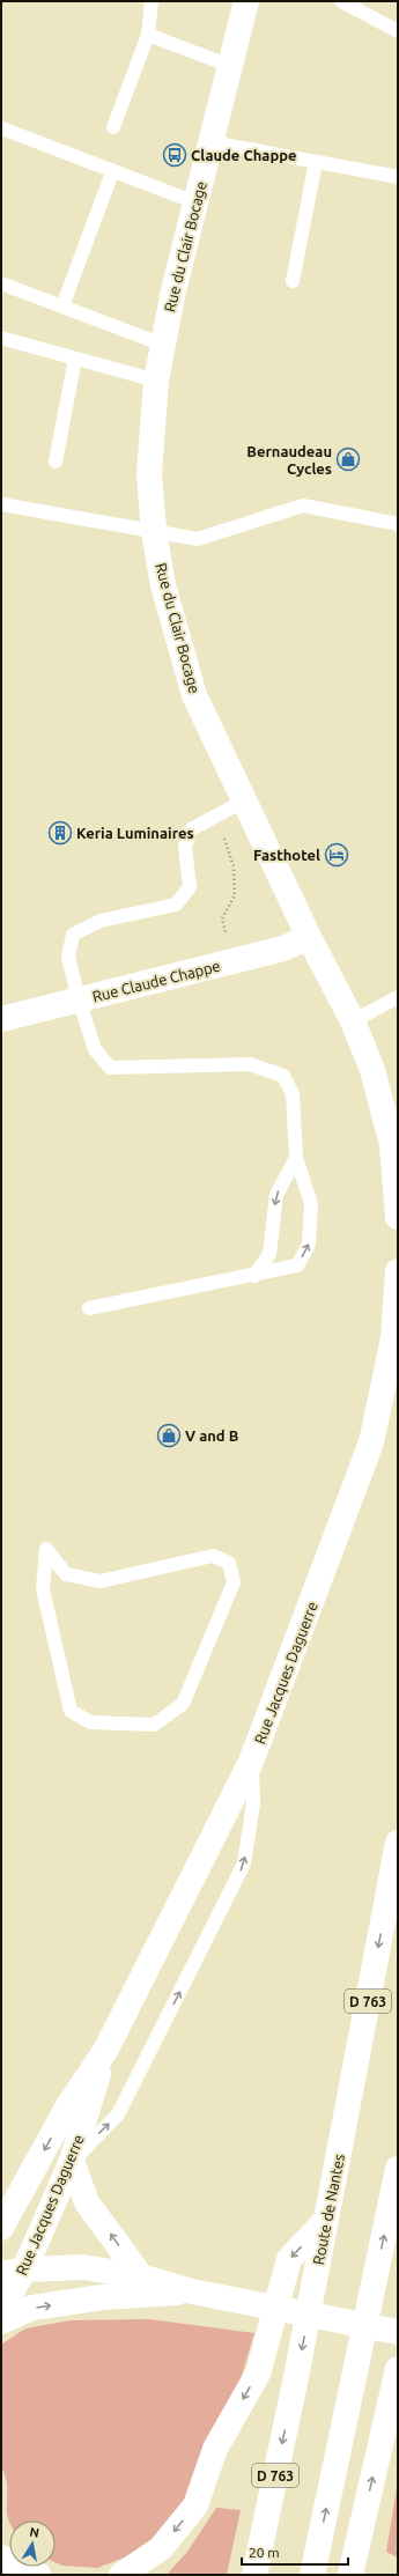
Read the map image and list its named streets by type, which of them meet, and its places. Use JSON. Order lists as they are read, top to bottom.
{
  "streets": {
    "main road": [
      "Rue du Clair Bocage",
      "Rue Claude Chappe",
      "Rue Jacques Daguerre",
      "D 763",
      "Route de Nantes"
    ]
  },
  "crossings": [
    ["Rue du Clair Bocage", "Rue Claude Chappe"]
  ],
  "places": {
    "bus stop": ["Claude Chappe"],
    "shop": ["Bernaudeau Cycles", "V and B"],
    "building": ["Keria Luminaires"],
    "hotel": ["Fasthotel"]
  },
  "scale_bar": "20 m",
  "north": "top"
}
